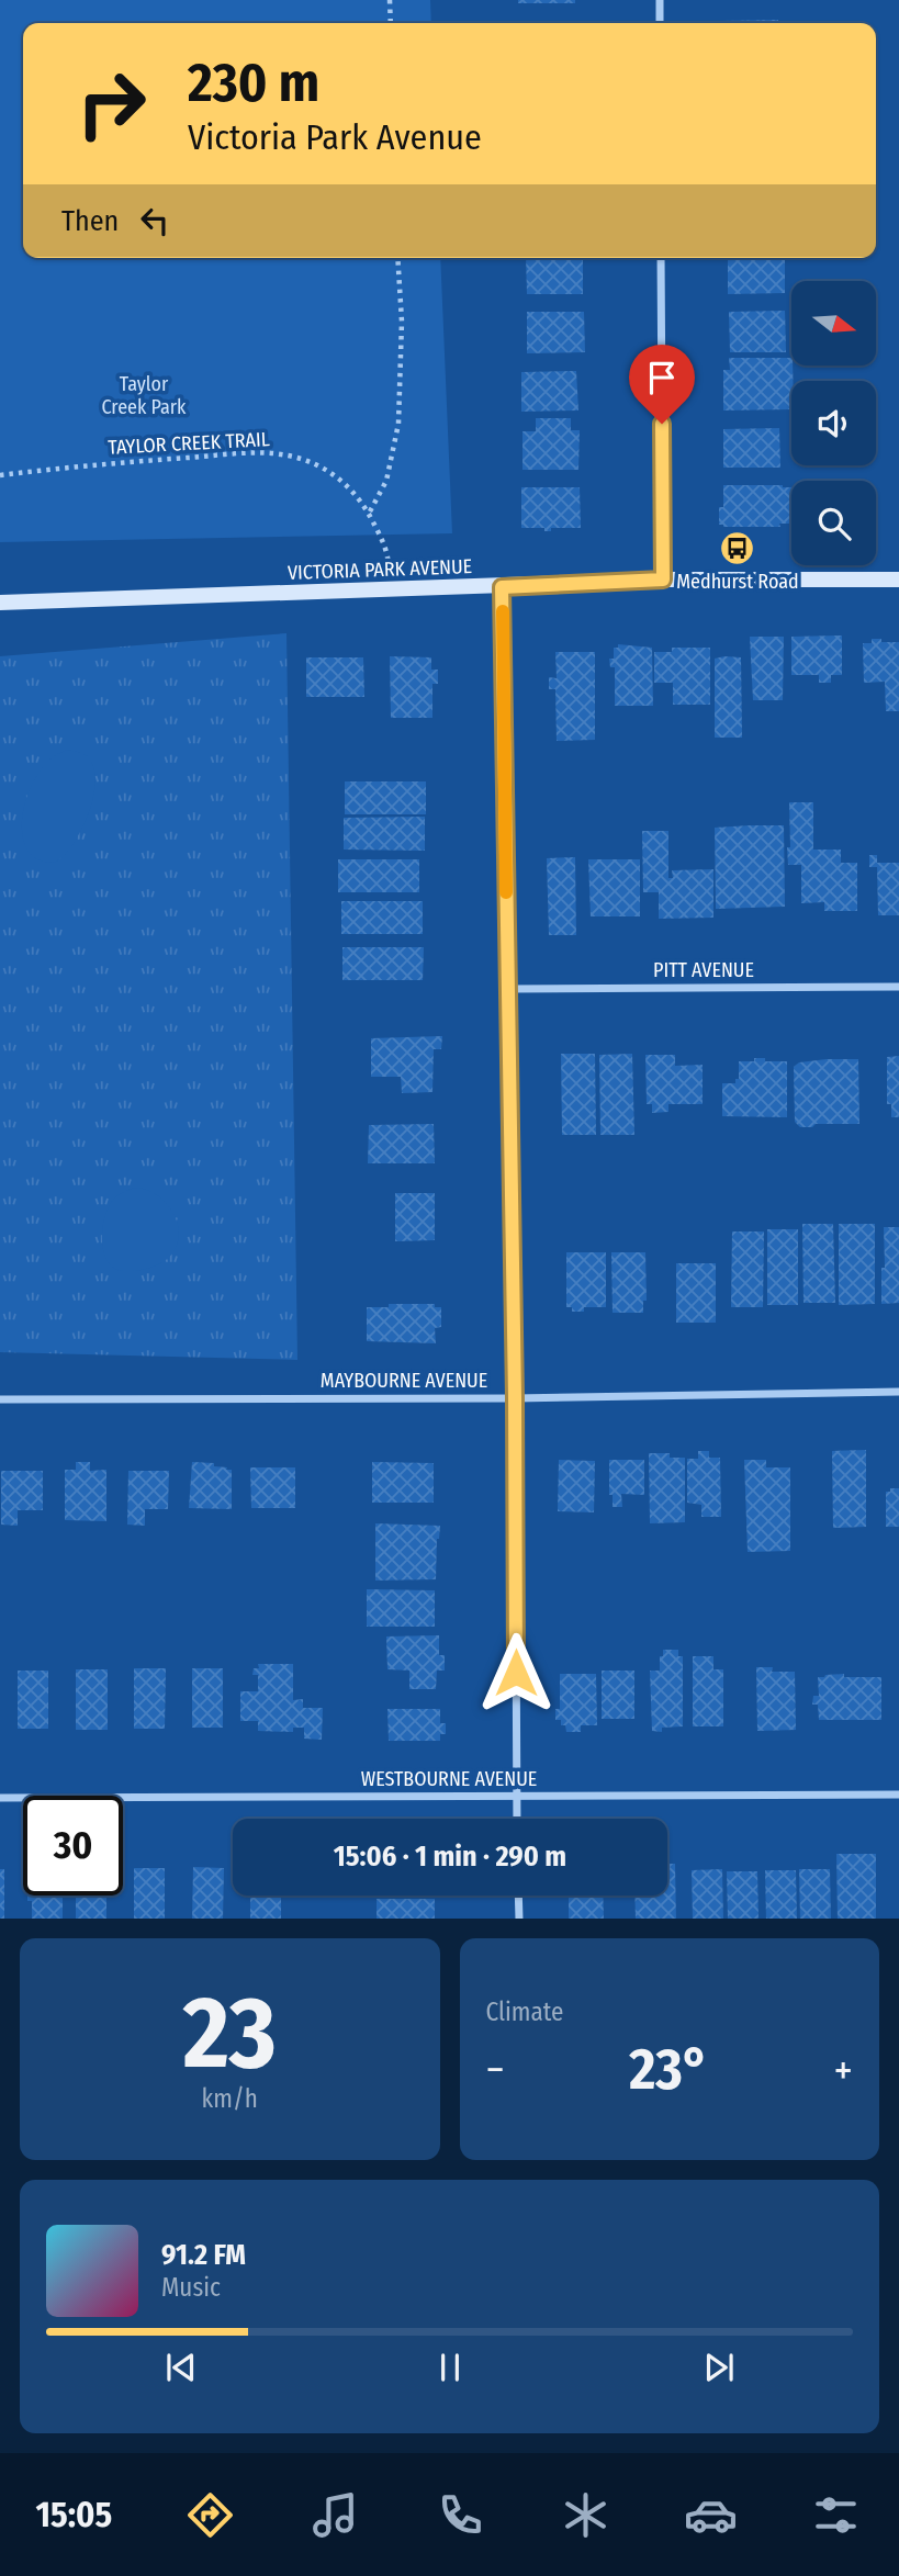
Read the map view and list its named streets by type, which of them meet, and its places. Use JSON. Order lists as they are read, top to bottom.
{
  "streets": {
    "main road": ["VICTORIA PARK AVENUE"],
    "street": ["PITT AVENUE", "MAYBOURNE AVENUE", "WESTBOURNE AVENUE"],
    "path": ["TAYLOR CREEK TRAIL"]
  },
  "crossings": [
    ["TAYLOR CREEK TRAIL", "VICTORIA PARK AVENUE"]
  ],
  "parks": ["Taylor Creek Park"],
  "places": {
    "bus stop": ["Medhurst Road"]
  },
  "north": "right",
  "page": {
    "turn": ["230 m", "Victoria Park Avenue"],
    "then": "Then",
    "limit": "30",
    "trip": "15:06 · 1 min · 290 m",
    "tile": [
      ["23", "km/h"],
      "Climate"
    ],
    "heat": ["−", "23°", "+"],
    "song": ["91.2 FM", "Music"],
    "tabs": "15:05"
  }
}
